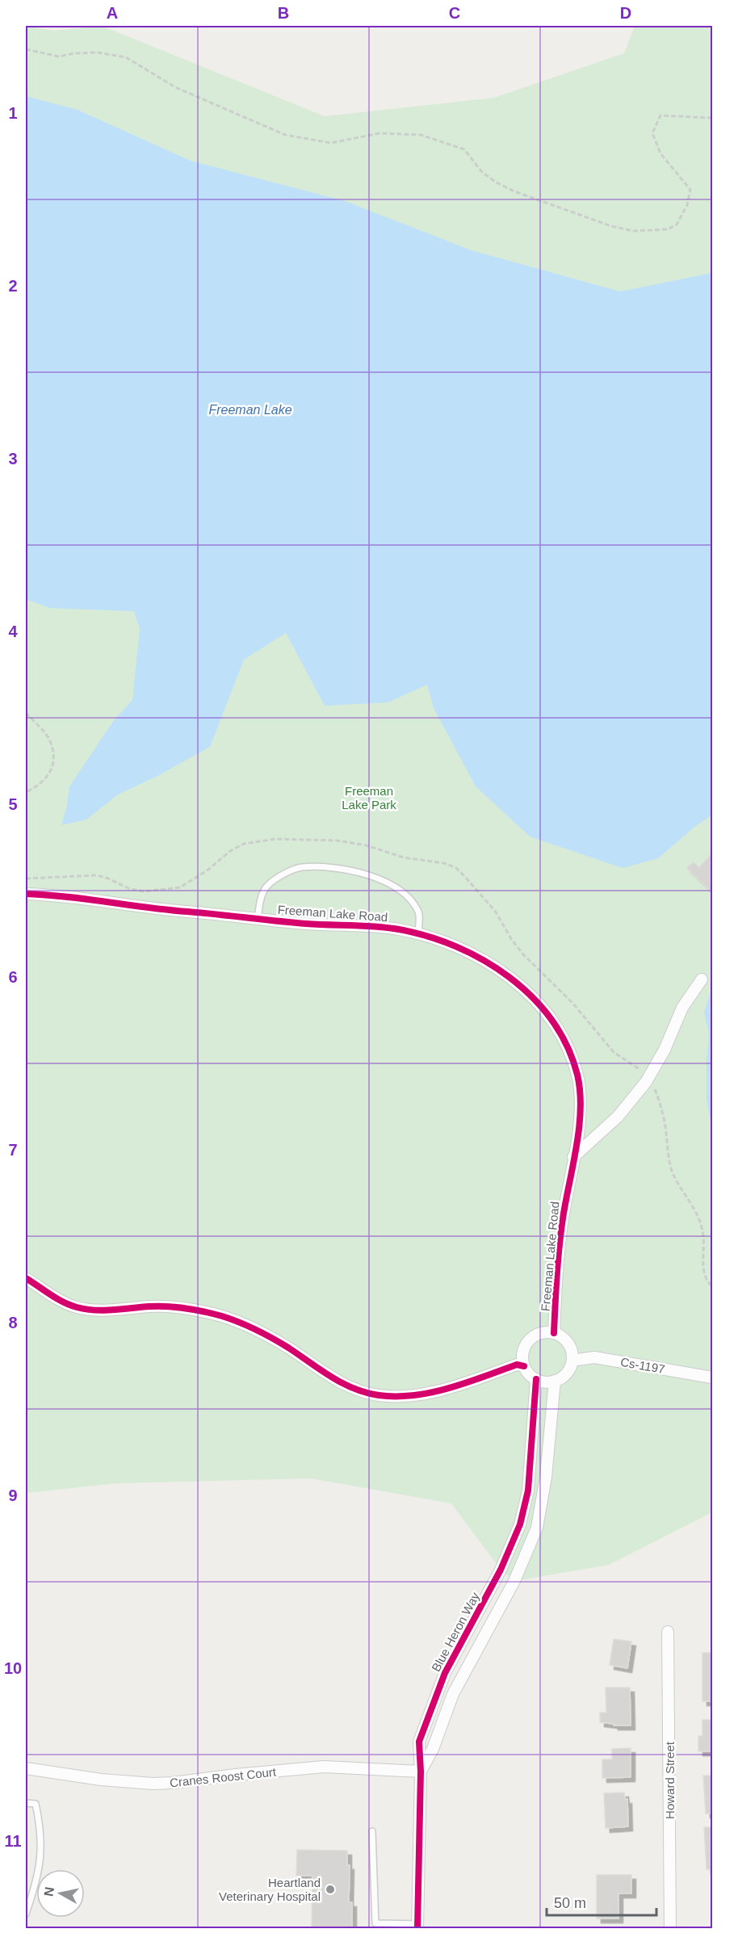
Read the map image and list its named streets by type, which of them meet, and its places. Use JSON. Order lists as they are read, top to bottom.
{
  "streets": {
    "street": [
      "Freeman Lake Road",
      "Cs-1197",
      "Blue Heron Way",
      "Cranes Roost Court",
      "Howard Street"
    ]
  },
  "crossings": [
    ["Freeman Lake Road", "Cs-1197"],
    ["Freeman Lake Road", "Blue Heron Way"],
    ["Cs-1197", "Blue Heron Way"],
    ["Blue Heron Way", "Cranes Roost Court"]
  ],
  "water": ["Freeman Lake"],
  "parks": ["Freeman Lake Park"],
  "places": ["Heartland Veterinary Hospital"],
  "scale_bar": "50 m",
  "north": "left",
  "grid": {
    "columns": [
      "A",
      "B",
      "C",
      "D"
    ],
    "rows": [
      "1",
      "2",
      "3",
      "4",
      "5",
      "6",
      "7",
      "8",
      "9",
      "10",
      "11"
    ]
  }
}
